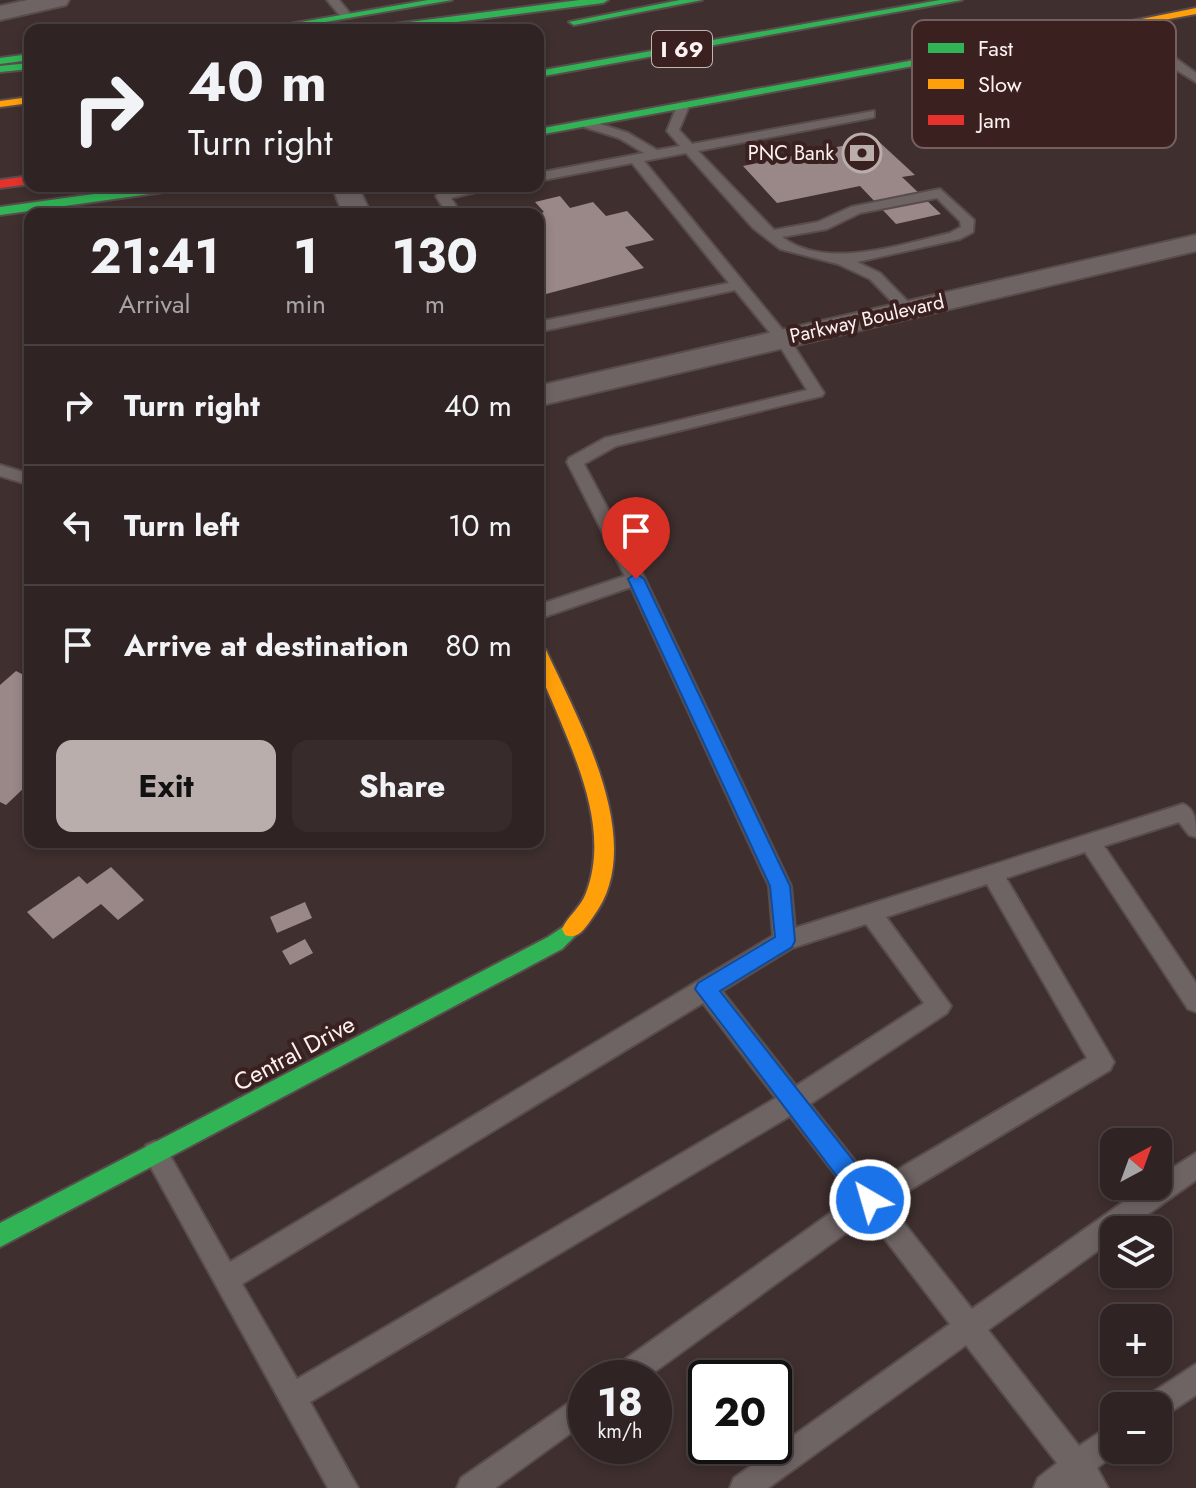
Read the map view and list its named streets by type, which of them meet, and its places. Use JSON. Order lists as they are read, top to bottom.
{
  "streets": {
    "main road": ["I 69", "Central Drive"],
    "street": ["Parkway Boulevard"]
  },
  "places": {
    "bank": ["PNC Bank"]
  },
  "legend": ["Fast", "Slow", "Jam"],
  "north": "top right",
  "page": {
    "turn": ["40 m", "Turn right"],
    "eta": [
      "21:41",
      "Arrival",
      "1",
      "min",
      "130",
      "m"
    ],
    "list": [
      {
        "name": "Turn right",
        "value": "40 m"
      },
      {
        "name": "Turn left",
        "value": "10 m"
      },
      {
        "name": "Arrive at destination",
        "value": "80 m"
      }
    ],
    "buttons": ["Exit", "Share"],
    "map_buttons": ["+", "−"],
    "speed": "18 km/h",
    "limit": "20"
  }
}
